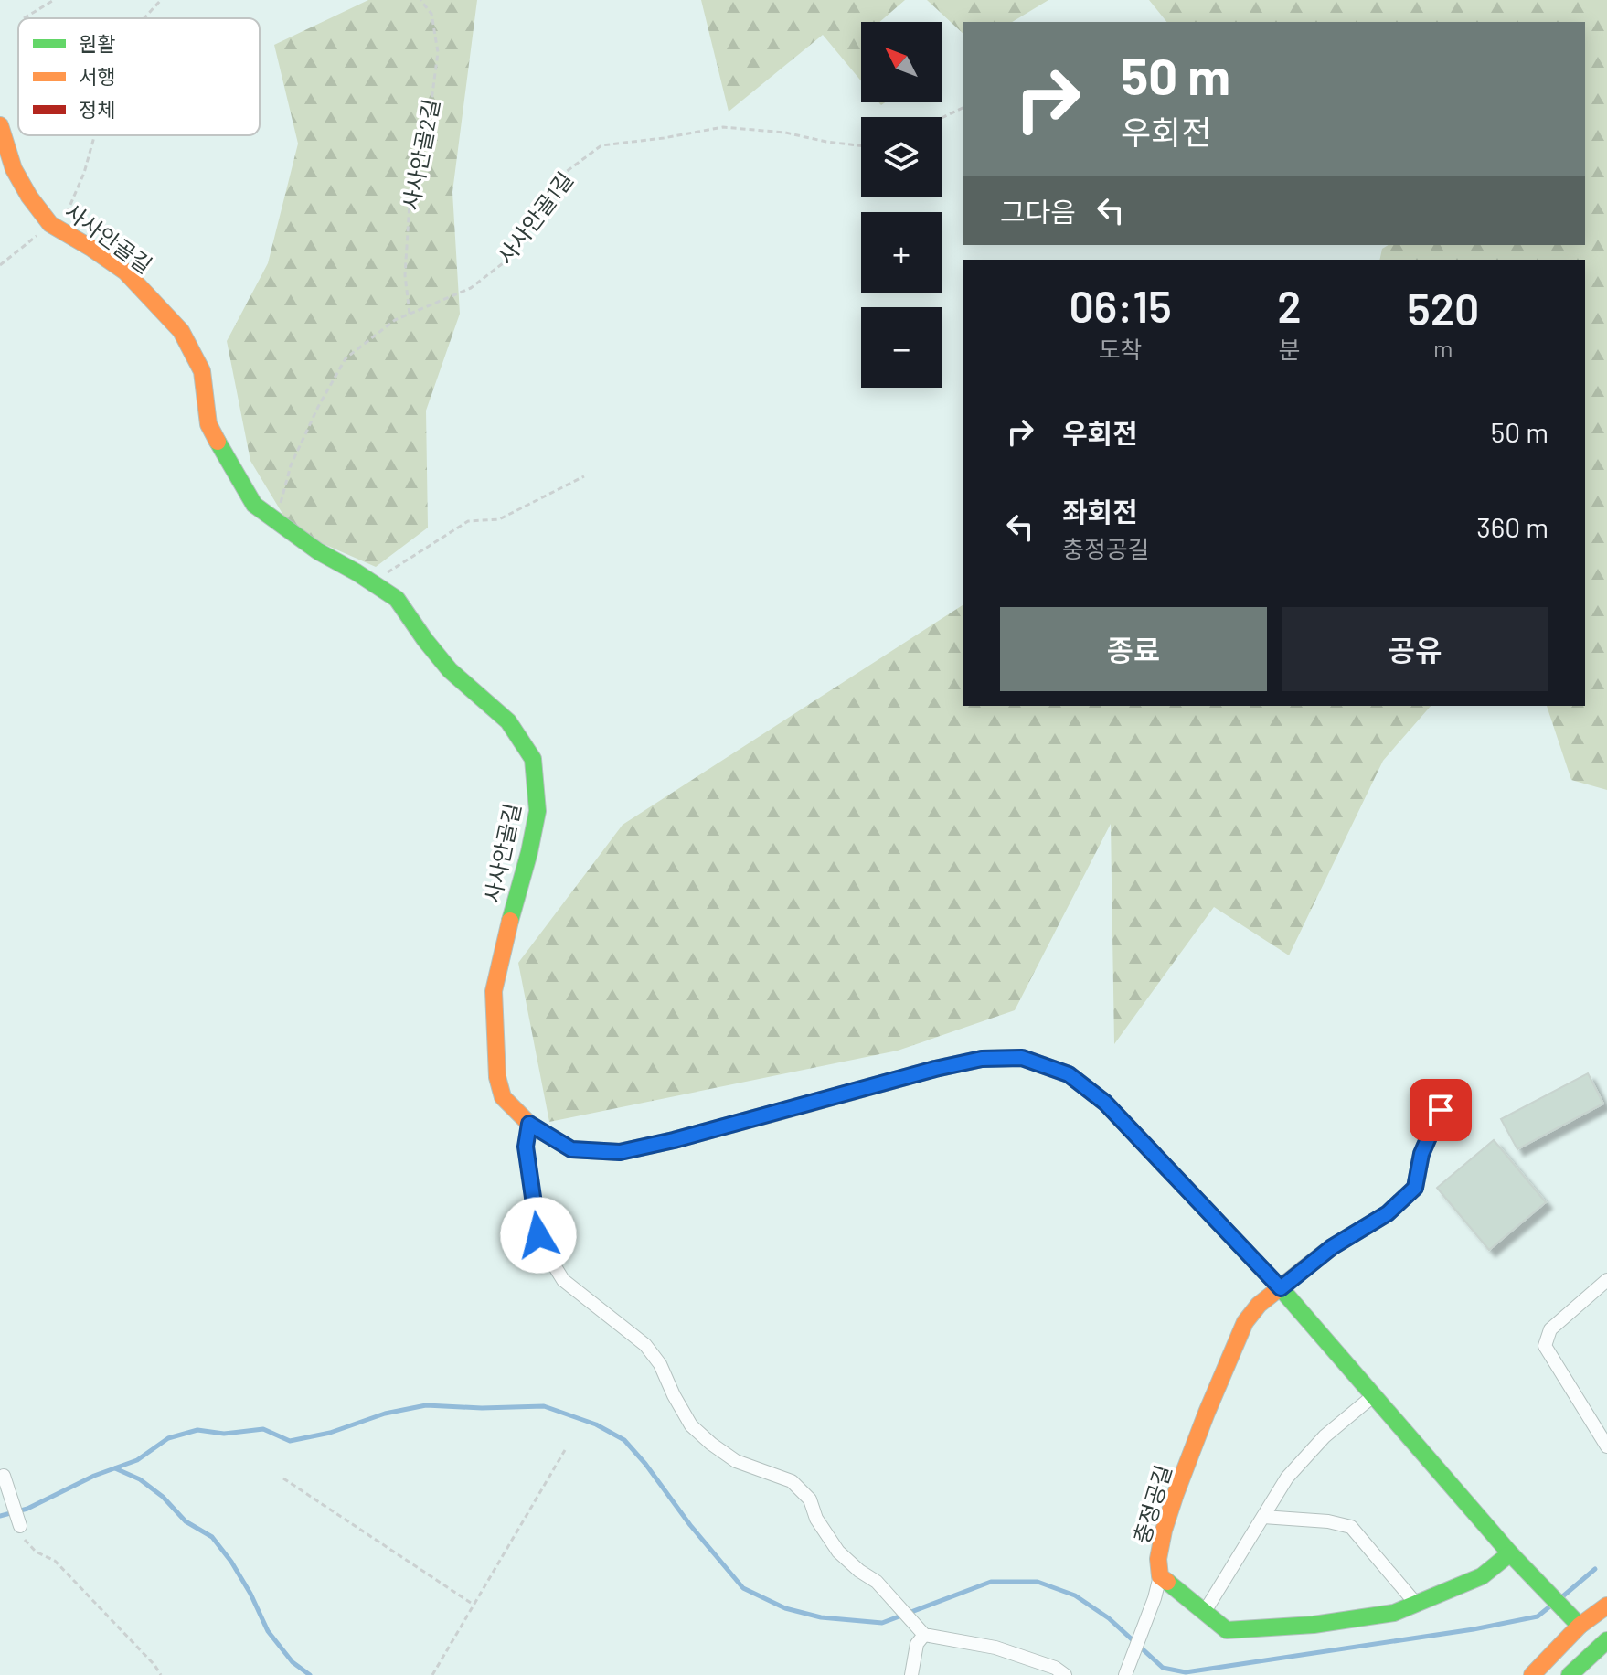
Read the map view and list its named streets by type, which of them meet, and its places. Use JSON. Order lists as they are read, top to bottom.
{
  "streets": {
    "main road": ["사사안골길", "충정공길"],
    "path": ["사사안골2길", "사사안골1길"]
  },
  "crossings": [
    ["사사안골2길", "사사안골1길"],
    ["사사안골1길", "사사안골길"],
    ["사사안골길", "충정공길"]
  ],
  "legend": ["원활", "서행", "정체"],
  "north": "top left",
  "page": {
    "map_buttons": ["+", "−"],
    "turn": ["50 m", "우회전"],
    "then": "그다음",
    "eta": [
      "06:15",
      "도착",
      "2",
      "분",
      "520",
      "m"
    ],
    "list": [
      {
        "name": "우회전",
        "value": "50 m"
      },
      {
        "name": "좌회전",
        "note": "충정공길",
        "value": "360 m"
      }
    ],
    "buttons": ["종료", "공유"]
  }
}
